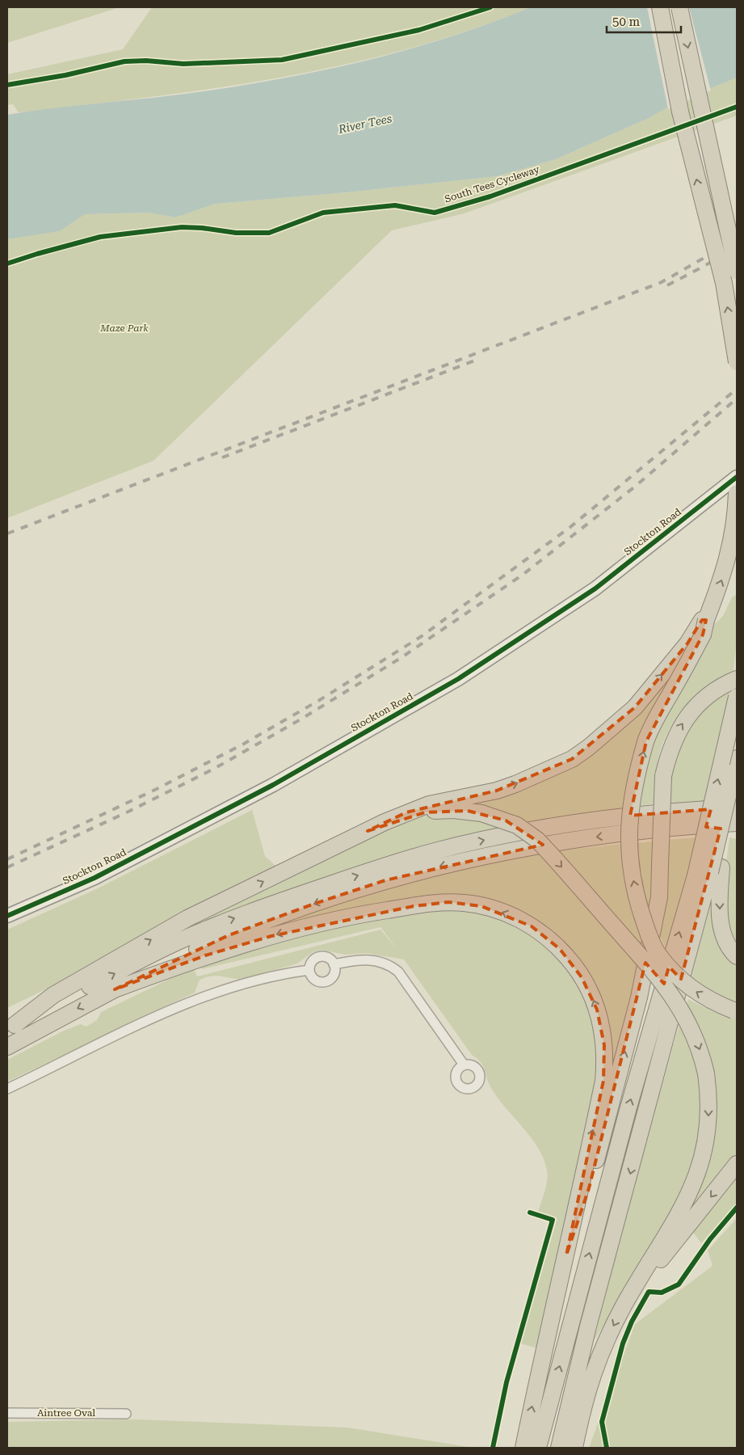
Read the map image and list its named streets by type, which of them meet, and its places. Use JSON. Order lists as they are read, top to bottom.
{
  "streets": {
    "main road": ["Stockton Road"],
    "street": ["Aintree Oval"],
    "cycle path": ["South Tees Cycleway"]
  },
  "water": ["River Tees"],
  "parks": ["Maze Park"],
  "scale_bar": "50 m"
}
